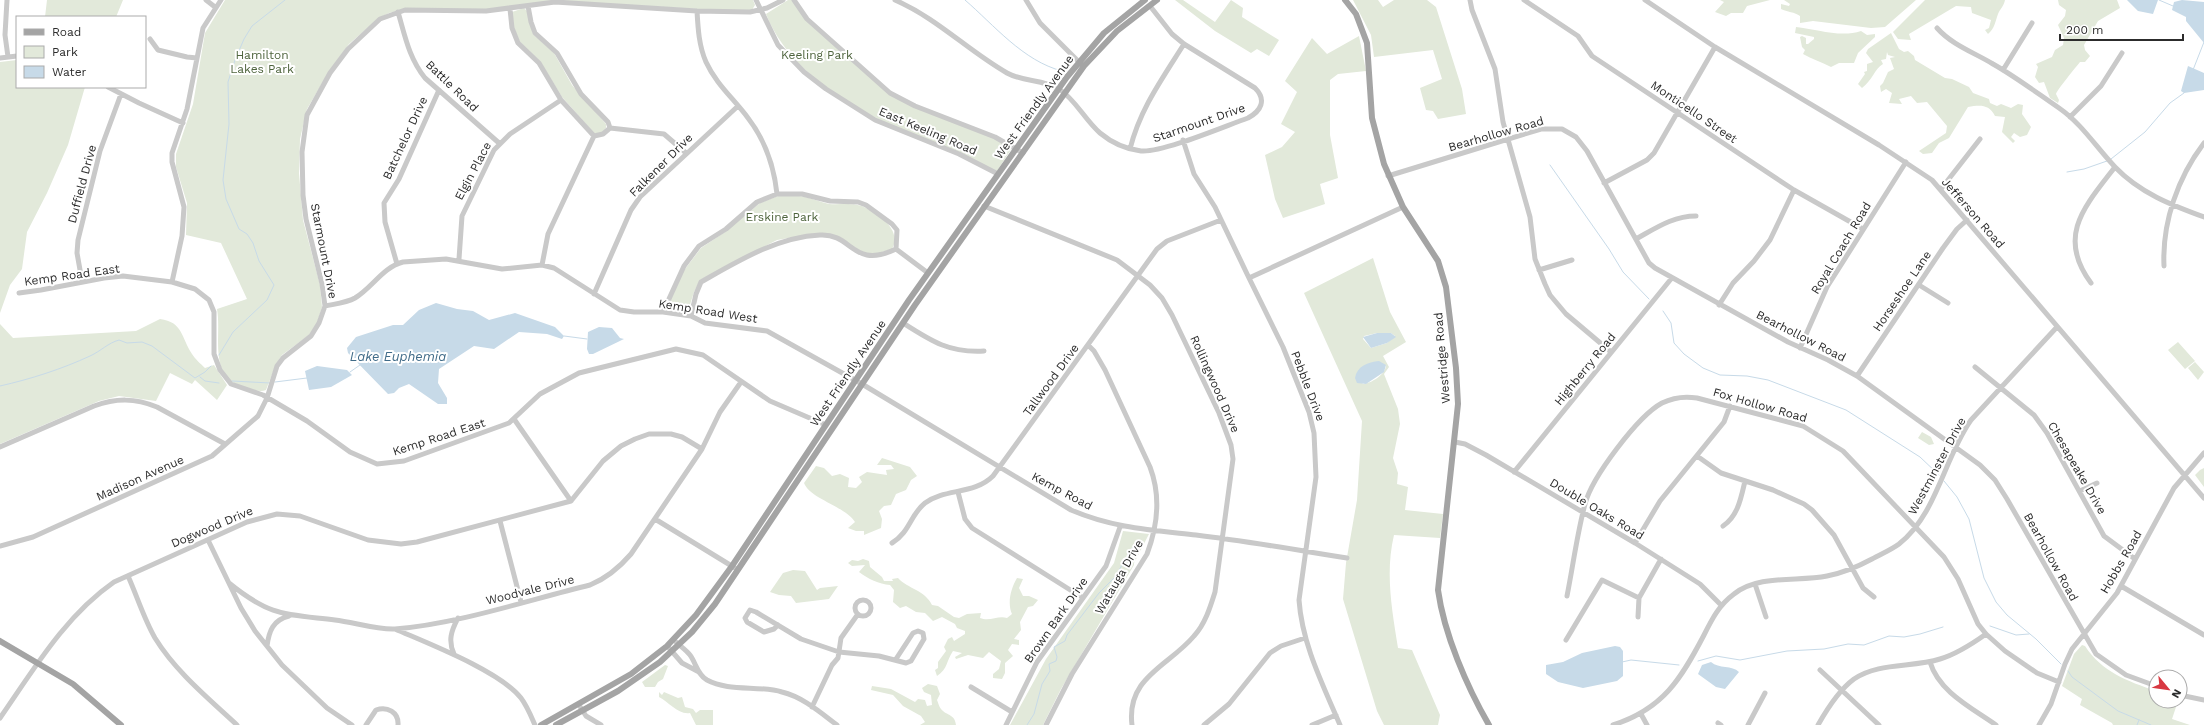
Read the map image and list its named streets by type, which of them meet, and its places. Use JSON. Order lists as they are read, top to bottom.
{
  "streets": {
    "main road": ["West Friendly Avenue", "Westridge Road"],
    "street": [
      "Battle Road",
      "Monticello Street",
      "Starmount Drive",
      "East Keeling Road",
      "Bearhollow Road",
      "Batchelor Drive",
      "Falkener Drive",
      "Elgin Place",
      "Duffield Drive",
      "Jefferson Road",
      "Royal Coach Road",
      "Kemp Road East",
      "Horseshoe Lane",
      "Kemp Road West",
      "Highberry Road",
      "Tallwood Drive",
      "Rollingwood Drive",
      "Pebble Drive",
      "Fox Hollow Road",
      "Westminster Drive",
      "Chesapeake Drive",
      "Madison Avenue",
      "Kemp Road",
      "Double Oaks Road",
      "Dogwood Drive",
      "Hobbs Road",
      "Watauga Drive",
      "Woodvale Drive",
      "Brown Bark Drive"
    ]
  },
  "crossings": [
    ["Battle Road", "Starmount Drive"],
    ["Battle Road", "Batchelor Drive"],
    ["Battle Road", "Elgin Place"],
    ["West Friendly Avenue", "Starmount Drive"],
    ["West Friendly Avenue", "East Keeling Road"],
    ["West Friendly Avenue", "Kemp Road East"],
    ["West Friendly Avenue", "Kemp Road West"],
    ["West Friendly Avenue", "Rollingwood Drive"],
    ["West Friendly Avenue", "Kemp Road"],
    ["Monticello Street", "Royal Coach Road"],
    ["Starmount Drive", "East Keeling Road"],
    ["Starmount Drive", "Kemp Road East"],
    ["Starmount Drive", "Pebble Drive"],
    ["Starmount Drive", "Madison Avenue"],
    ["Bearhollow Road", "Royal Coach Road"],
    ["Bearhollow Road", "Horseshoe Lane"],
    ["Bearhollow Road", "Westridge Road"],
    ["Bearhollow Road", "Highberry Road"],
    ["Bearhollow Road", "Westminster Drive"],
    ["Bearhollow Road", "Hobbs Road"],
    ["Batchelor Drive", "Kemp Road West"],
    ["Falkener Drive", "Kemp Road West"],
    ["Elgin Place", "Kemp Road West"],
    ["Duffield Drive", "Kemp Road East"],
    ["Jefferson Road", "Royal Coach Road"],
    ["Jefferson Road", "Horseshoe Lane"],
    ["Jefferson Road", "Westminster Drive"],
    ["Jefferson Road", "Hobbs Road"],
    ["Kemp Road East", "Madison Avenue"],
    ["Kemp Road East", "Woodvale Drive"],
    ["Kemp Road West", "Kemp Road"],
    ["Westridge Road", "Double Oaks Road"],
    ["Highberry Road", "Double Oaks Road"],
    ["Tallwood Drive", "Rollingwood Drive"],
    ["Tallwood Drive", "Pebble Drive"],
    ["Tallwood Drive", "Kemp Road"],
    ["Tallwood Drive", "Watauga Drive"],
    ["Rollingwood Drive", "Kemp Road"],
    ["Pebble Drive", "Kemp Road"],
    ["Fox Hollow Road", "Westminster Drive"],
    ["Fox Hollow Road", "Double Oaks Road"],
    ["Fox Hollow Road", "Hobbs Road"],
    ["Westminster Drive", "Chesapeake Drive"],
    ["Westminster Drive", "Double Oaks Road"],
    ["Chesapeake Drive", "Hobbs Road"],
    ["Kemp Road", "Watauga Drive"],
    ["Kemp Road", "Brown Bark Drive"]
  ],
  "water": ["Lake Euphemia"],
  "parks": ["Hamilton Lakes Park", "Keeling Park", "Erskine Park"],
  "legend": ["Road", "Park", "Water"],
  "scale_bar": "200 m",
  "north": "bottom right"
}
